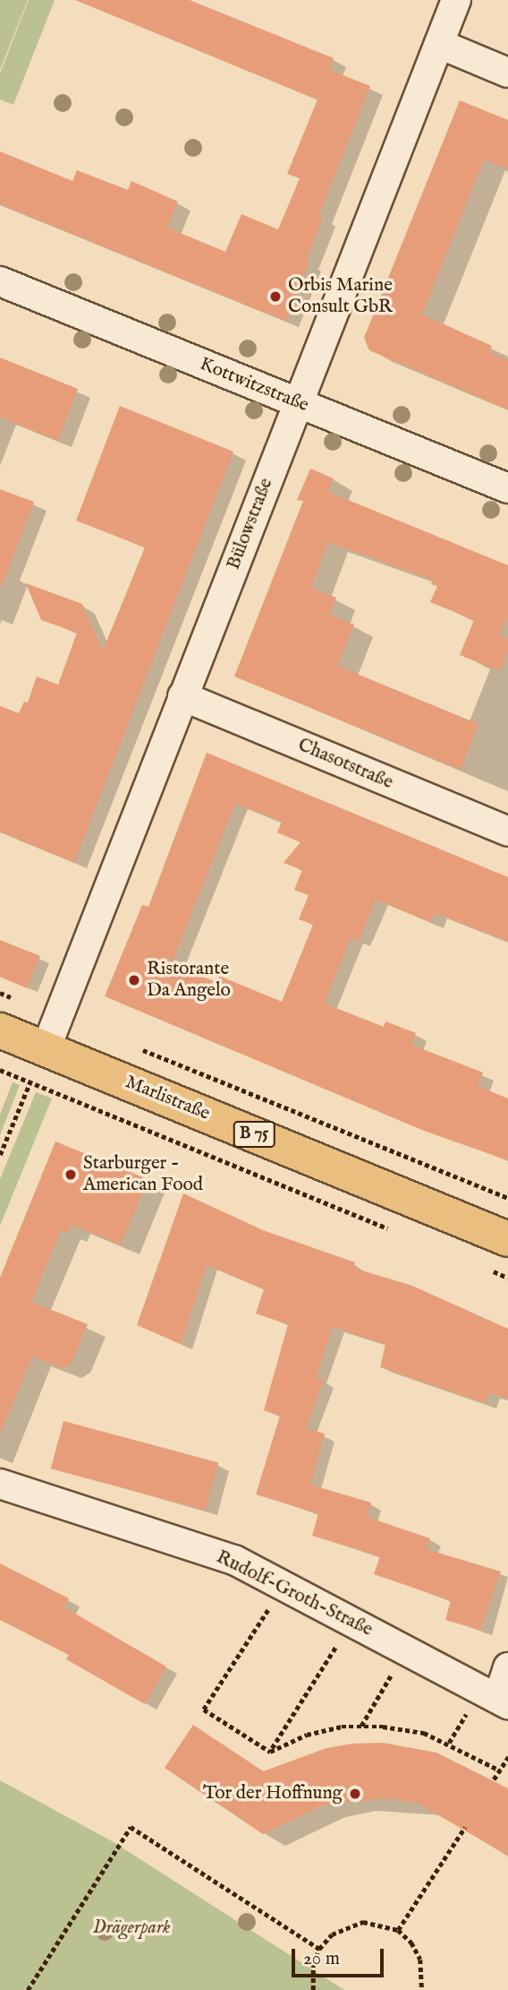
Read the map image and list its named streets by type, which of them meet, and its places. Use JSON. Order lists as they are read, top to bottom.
{
  "streets": {
    "main road": ["Marlistraße", "B 75"],
    "street": [
      "Kottwitzstraße",
      "Bülowstraße",
      "Chasotstraße",
      "Rudolf-Groth-Straße"
    ]
  },
  "crossings": [
    ["Kottwitzstraße", "Bülowstraße"],
    ["Bülowstraße", "Chasotstraße"],
    ["Bülowstraße", "Marlistraße"]
  ],
  "parks": ["Drägerpark"],
  "places": [
    "Orbis Marine Consult GbR",
    "Ristorante Da Angelo",
    "Starburger - American Food",
    "Tor der Hoffnung"
  ],
  "scale_bar": "20 m"
}
